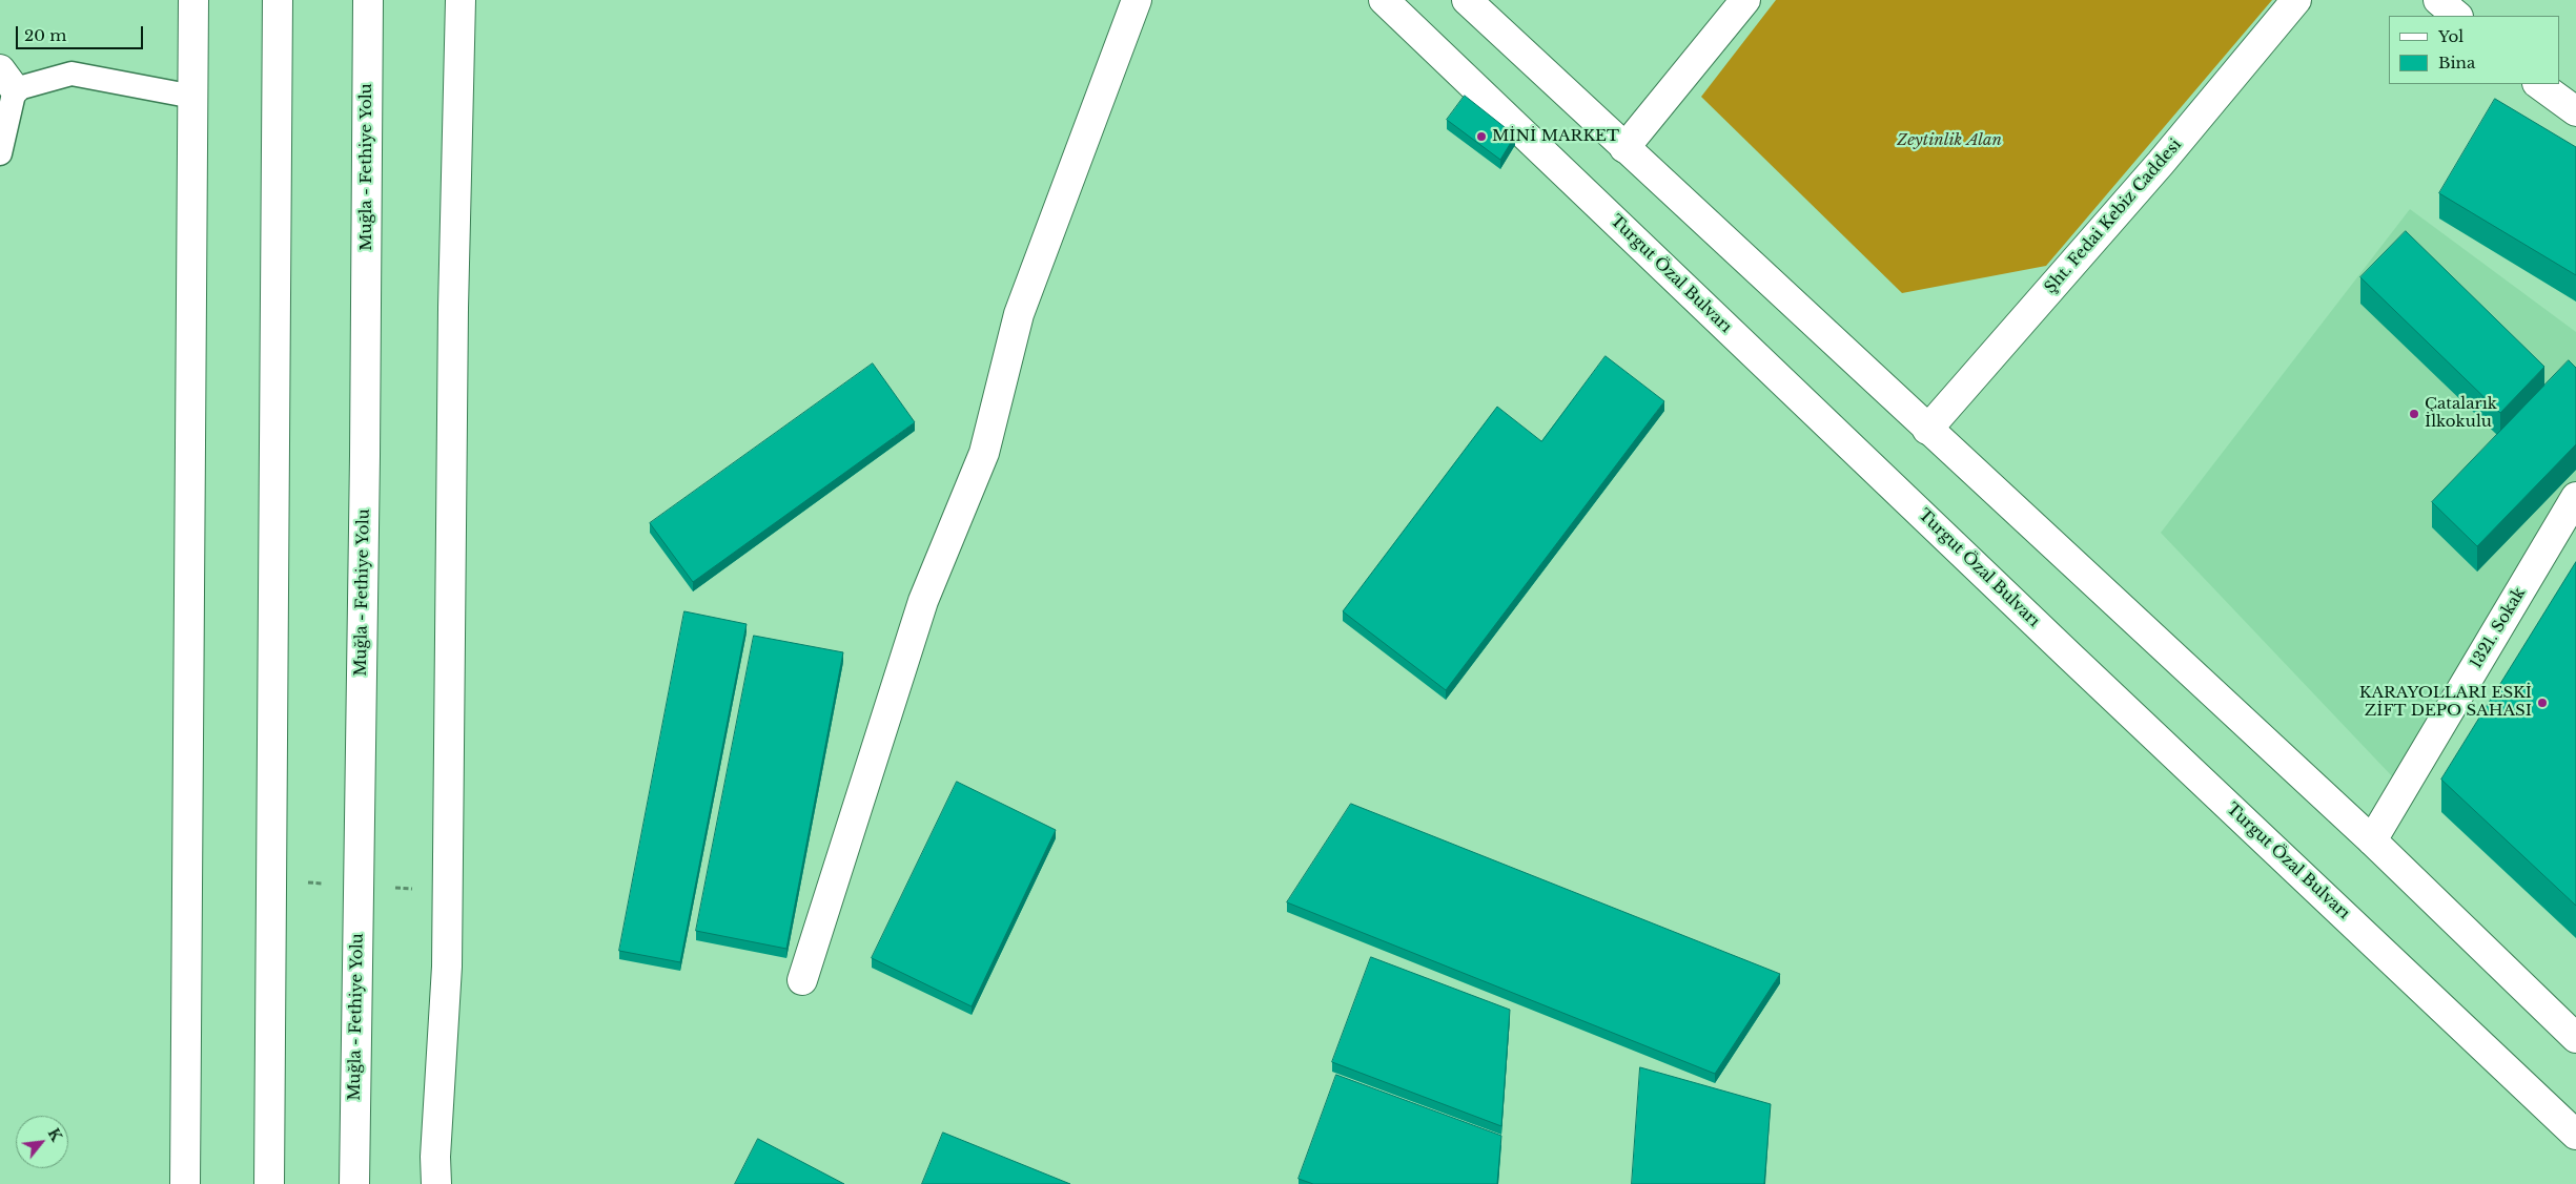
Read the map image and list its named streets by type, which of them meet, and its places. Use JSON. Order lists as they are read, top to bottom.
{
  "streets": {
    "main road": [
      "Muğla - Fethiye Yolu",
      "Şht. Fedai Kebiz Caddesi",
      "Turgut Özal Bulvarı",
      "1321. Sokak"
    ]
  },
  "parks": ["Zeytinlik Alan"],
  "places": ["MİNİ MARKET", "Çatalarık İlkokulu", "KARAYOLLARI ESKİ ZİFT DEPO SAHASI"],
  "legend": ["Yol", "Bina"],
  "scale_bar": "20 m",
  "north": "top right"
}
